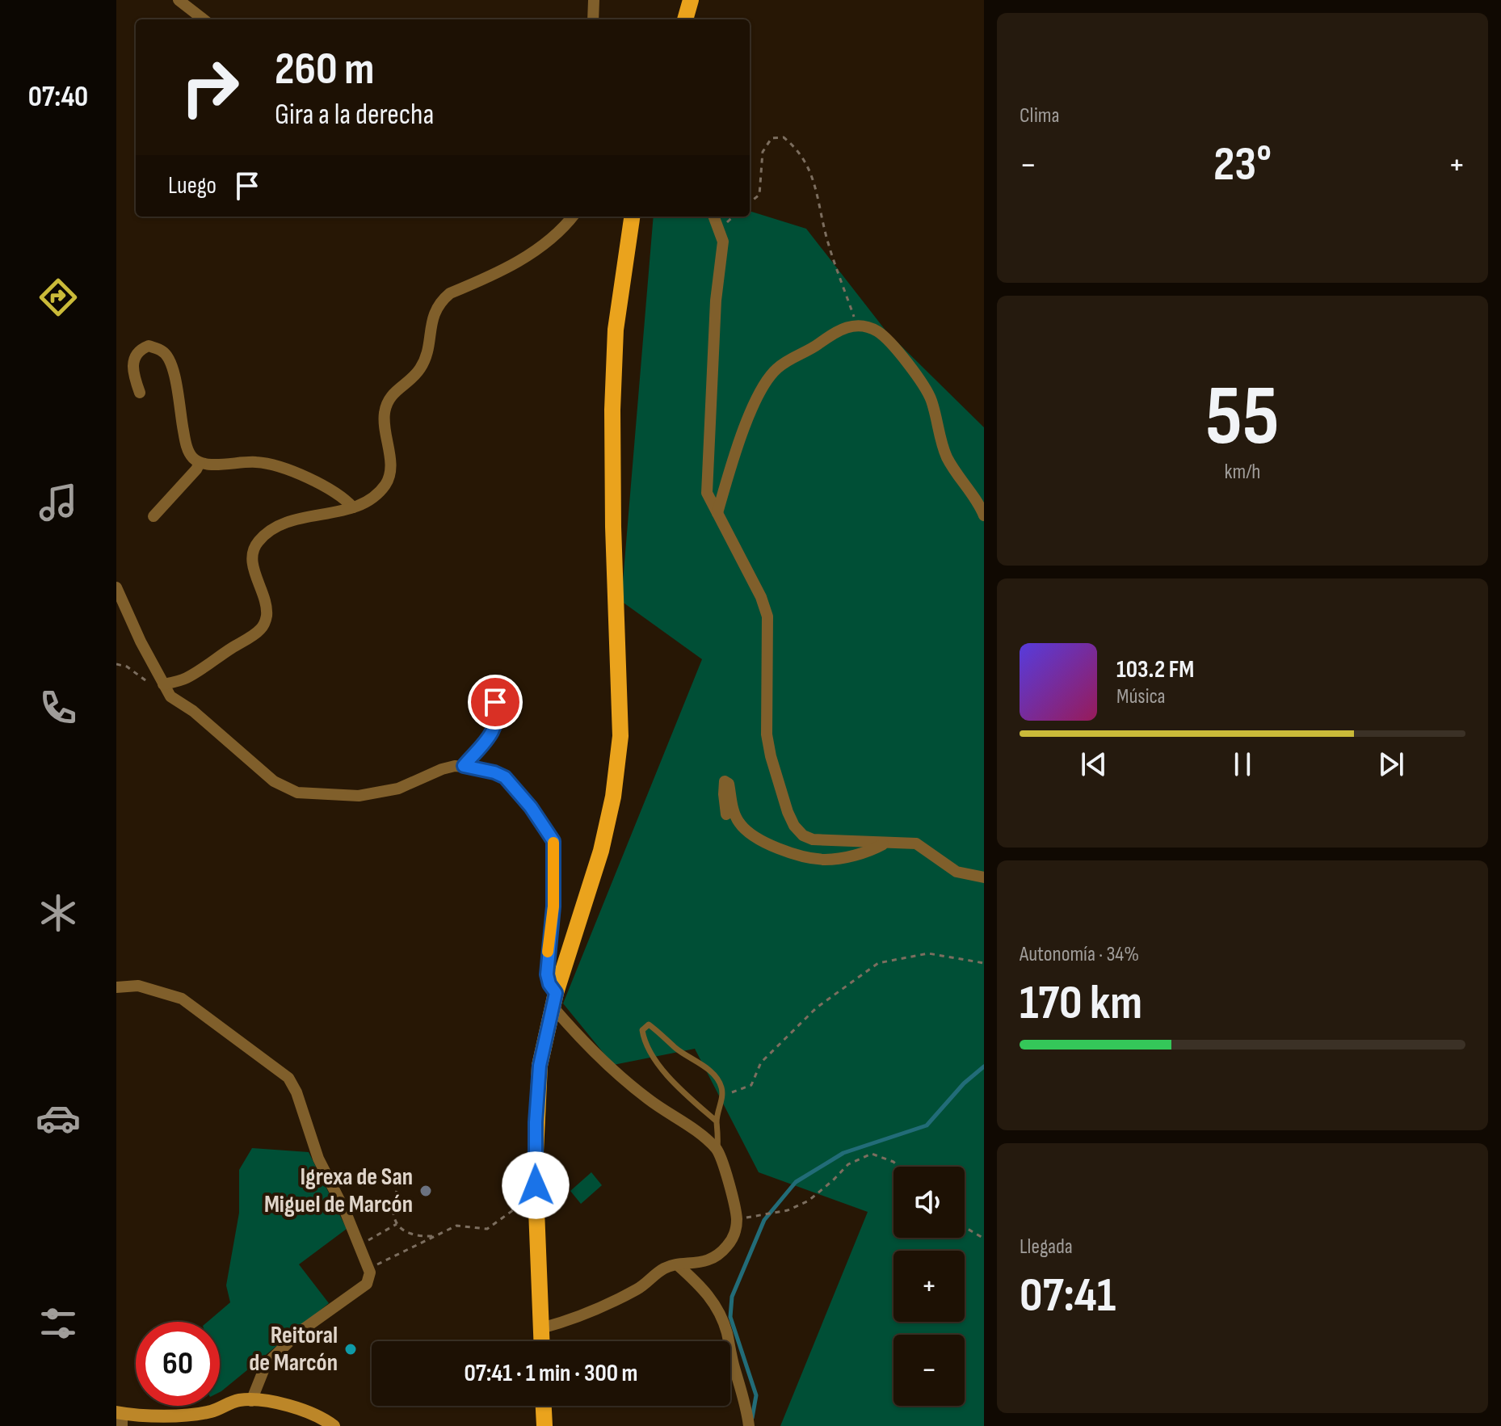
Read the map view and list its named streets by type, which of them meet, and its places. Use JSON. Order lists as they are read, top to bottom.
{
  "places": ["Igrexa de San Miguel de Marcón", "Reitoral de Marcón"],
  "page": {
    "tabs": "07:40",
    "tile": [
      "Clima",
      ["55", "km/h"],
      ["Autonomía · 34%", "170 km"],
      ["Llegada", "07:41"]
    ],
    "turn": ["260 m", "Gira a la derecha"],
    "heat": ["−", "23°", "+"],
    "then": "Luego",
    "song": ["103.2 FM", "Música"],
    "map_buttons": ["+", "−"],
    "limit": "60",
    "trip": "07:41 · 1 min · 300 m"
  }
}
